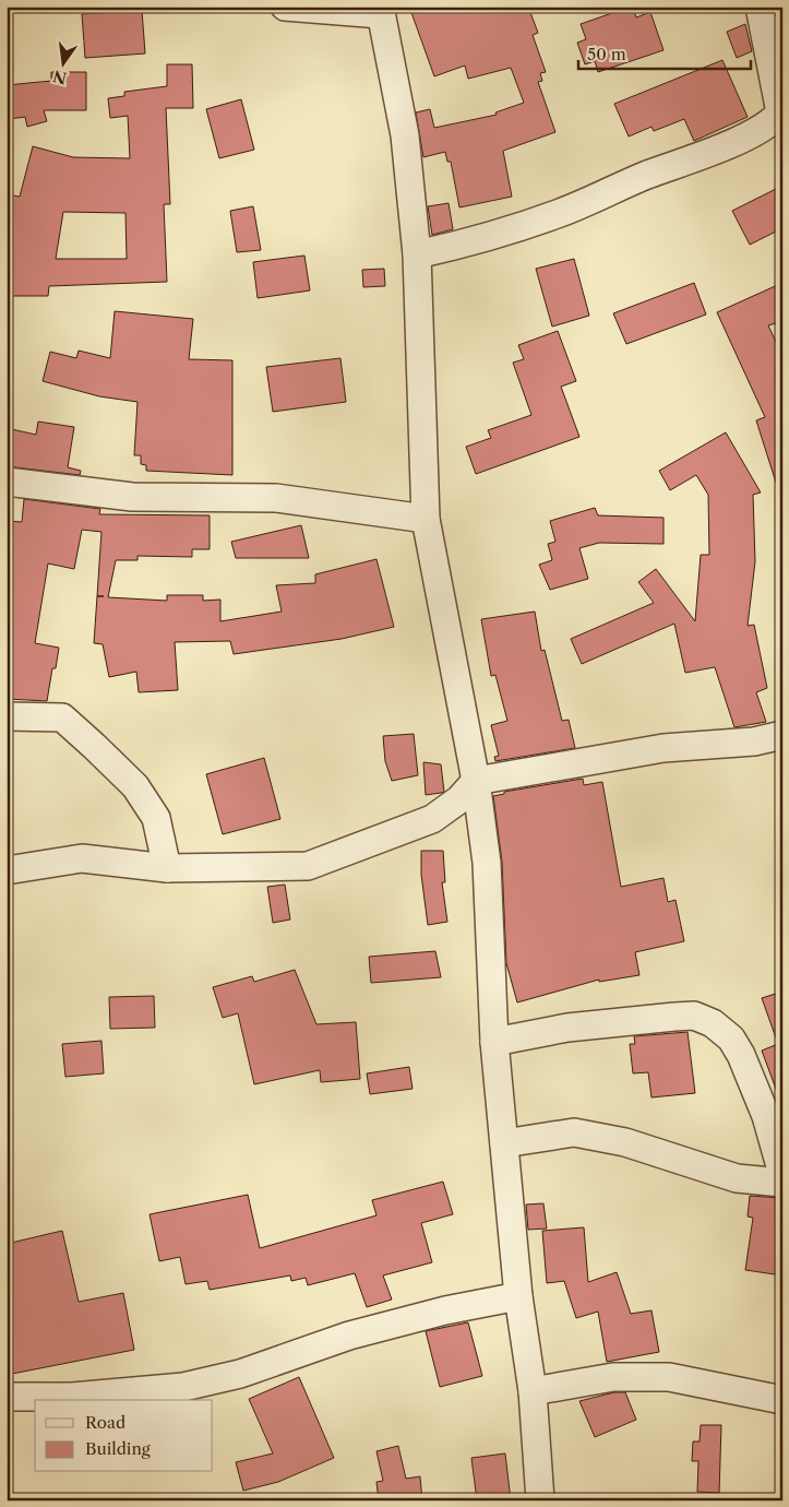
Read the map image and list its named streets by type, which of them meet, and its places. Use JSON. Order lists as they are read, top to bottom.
{
  "legend": ["Road", "Building"],
  "scale_bar": "50 m",
  "north": "bottom"
}
